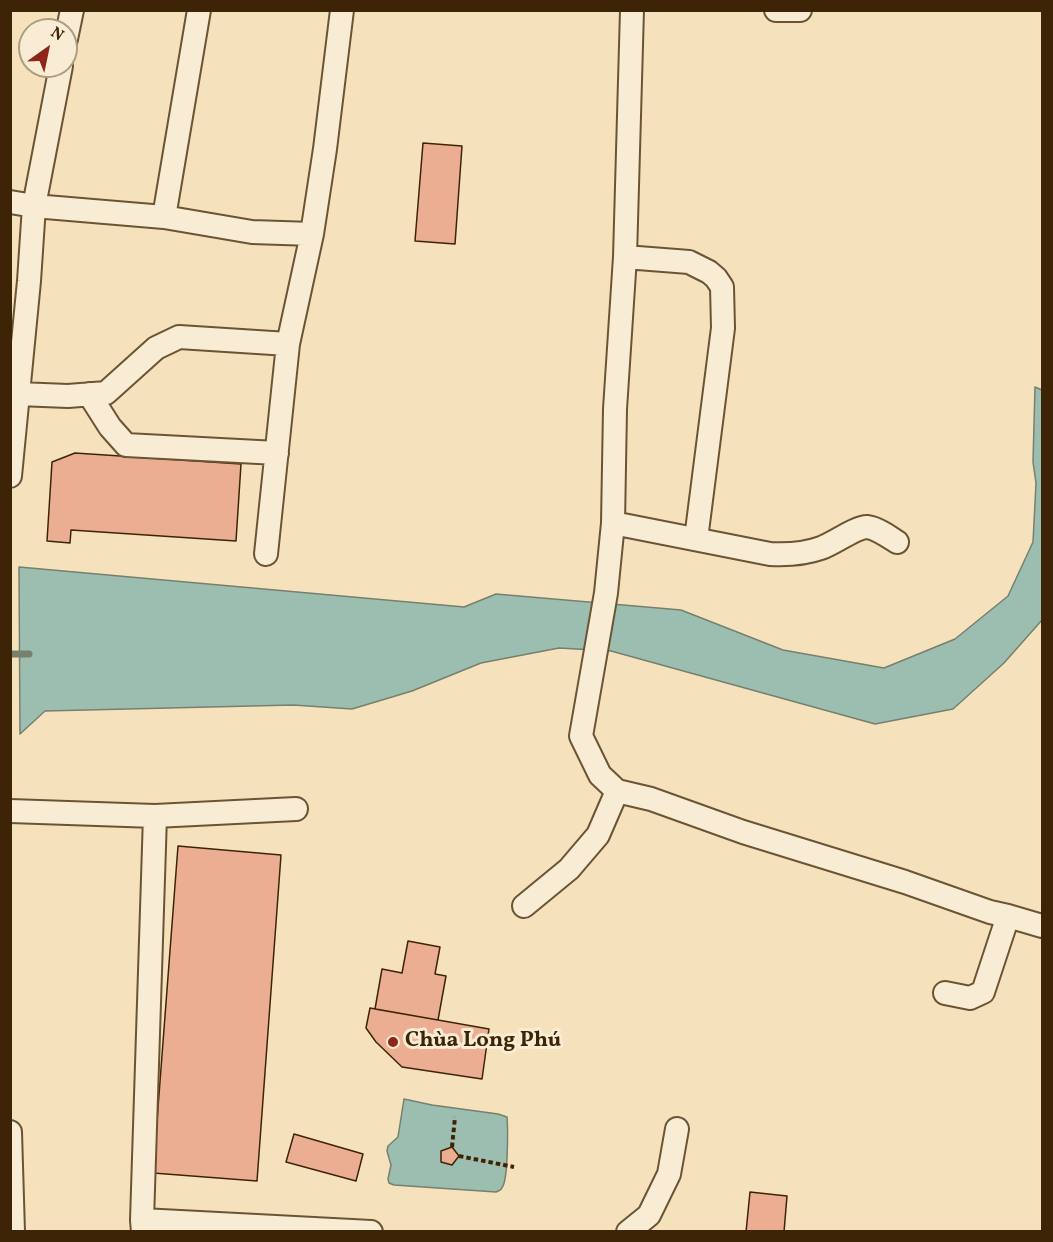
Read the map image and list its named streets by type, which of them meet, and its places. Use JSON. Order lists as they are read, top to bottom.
{
  "places": ["Chùa Long Phú"],
  "north": "top right"
}
